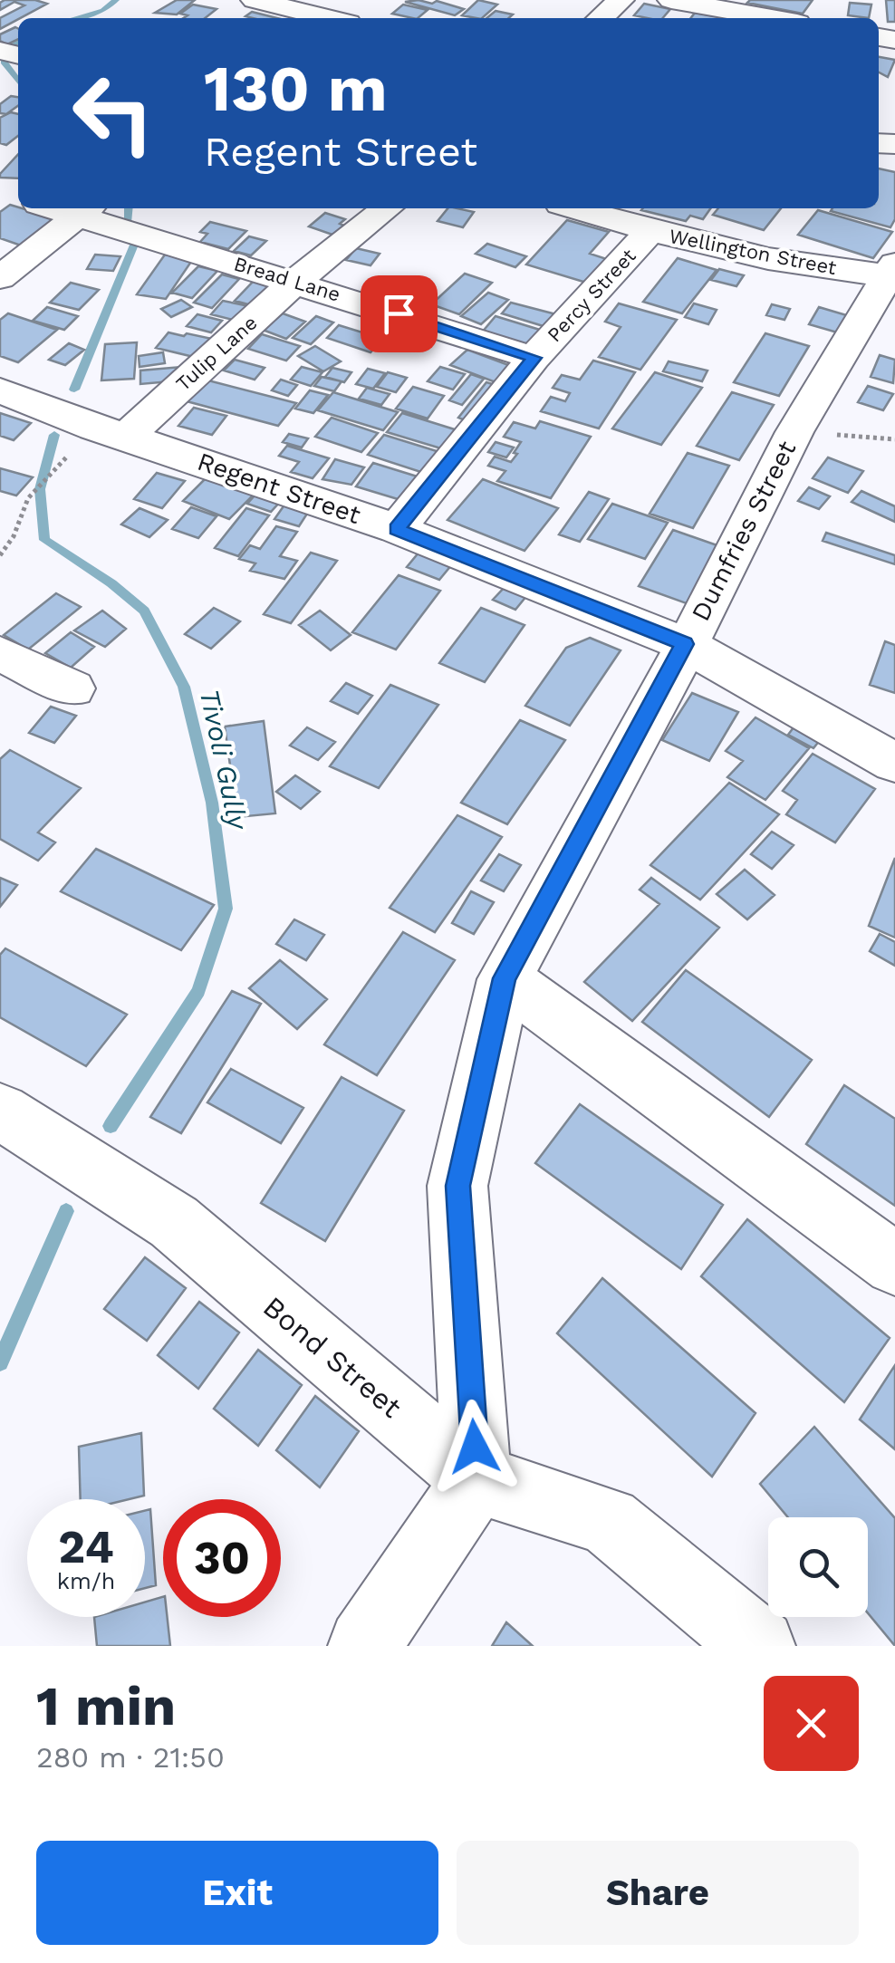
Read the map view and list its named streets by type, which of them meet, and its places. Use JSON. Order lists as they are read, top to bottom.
{
  "streets": {
    "street": [
      "Wellington Street",
      "Bread Lane",
      "Percy Street",
      "Tulip Lane",
      "Regent Street",
      "Dumfries Street",
      "Bond Street"
    ]
  },
  "crossings": [
    ["Wellington Street", "Percy Street"],
    ["Wellington Street", "Dumfries Street"],
    ["Bread Lane", "Percy Street"],
    ["Bread Lane", "Tulip Lane"],
    ["Percy Street", "Regent Street"],
    ["Tulip Lane", "Regent Street"],
    ["Regent Street", "Dumfries Street"],
    ["Dumfries Street", "Bond Street"]
  ],
  "water": ["Tivoli Gully"],
  "page": {
    "turn": ["130 m", "Regent Street"],
    "speed": "24 km/h",
    "limit": "30",
    "heading": ["1 min", "280 m · 21:50"],
    "buttons": ["Exit", "Share"]
  }
}
